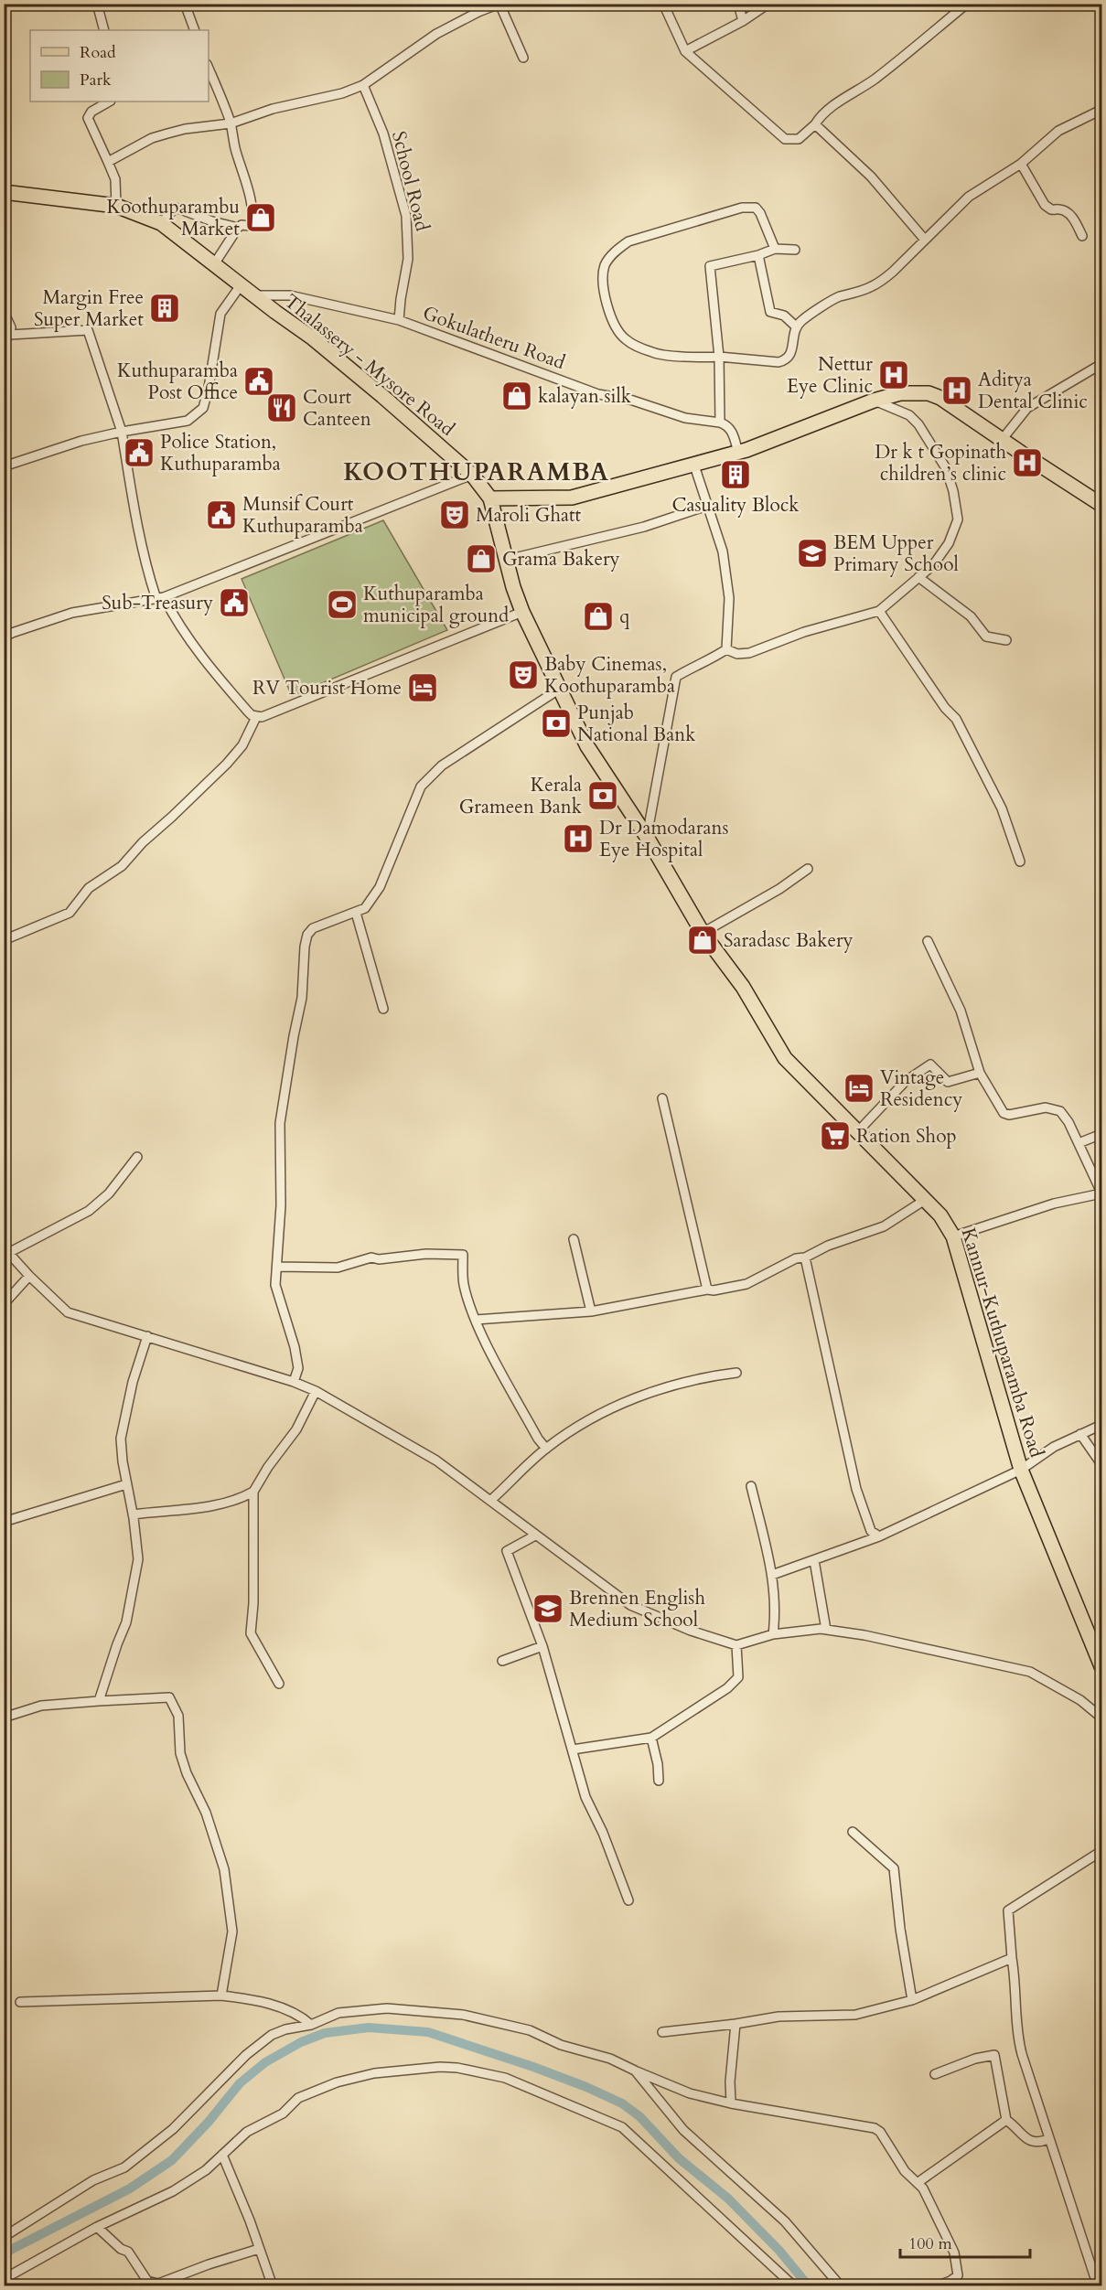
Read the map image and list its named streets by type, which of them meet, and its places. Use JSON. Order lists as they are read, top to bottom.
{
  "streets": {
    "main road": ["Thalassery - Mysore Road", "Kannur-Kuthuparamba Road"],
    "street": ["School Road", "Gokulatheru Road"]
  },
  "crossings": [
    ["School Road", "Gokulatheru Road"],
    ["Gokulatheru Road", "Thalassery - Mysore Road"],
    ["Thalassery - Mysore Road", "Kannur-Kuthuparamba Road"]
  ],
  "districts": ["KOOTHUPARAMBA"],
  "places": {
    "shop": [
      "Koothuparambu Market",
      "kalayan silk",
      "Grama Bakery",
      "q",
      "Saradasc Bakery"
    ],
    "building": ["Margin Free Super Market", "Casuality Block"],
    "hospital": [
      "Nettur Eye Clinic",
      "Aditya Dental Clinic",
      "Dr k t Gopinath children’s clinic",
      "Dr Damodarans Eye Hospital"
    ],
    "public building": [
      "Kuthuparamba Post Office",
      "Police Station, Kuthuparamba",
      "Munsif Court Kuthuparamba",
      "Sub-Treasury"
    ],
    "restaurant": ["Court Canteen"],
    "theatre": ["Maroli Ghatt", "Baby Cinemas, Koothuparamba"],
    "school or university": ["BEM Upper Primary School", "Brennen English Medium School"],
    "sports": ["Kuthuparamba municipal ground"],
    "hotel": ["RV Tourist Home", "Vintage Residency"],
    "bank": ["Punjab National Bank", "Kerala Grameen Bank"],
    "supermarket": ["Ration Shop"]
  },
  "legend": ["Road", "Park"],
  "scale_bar": "100 m"
}
